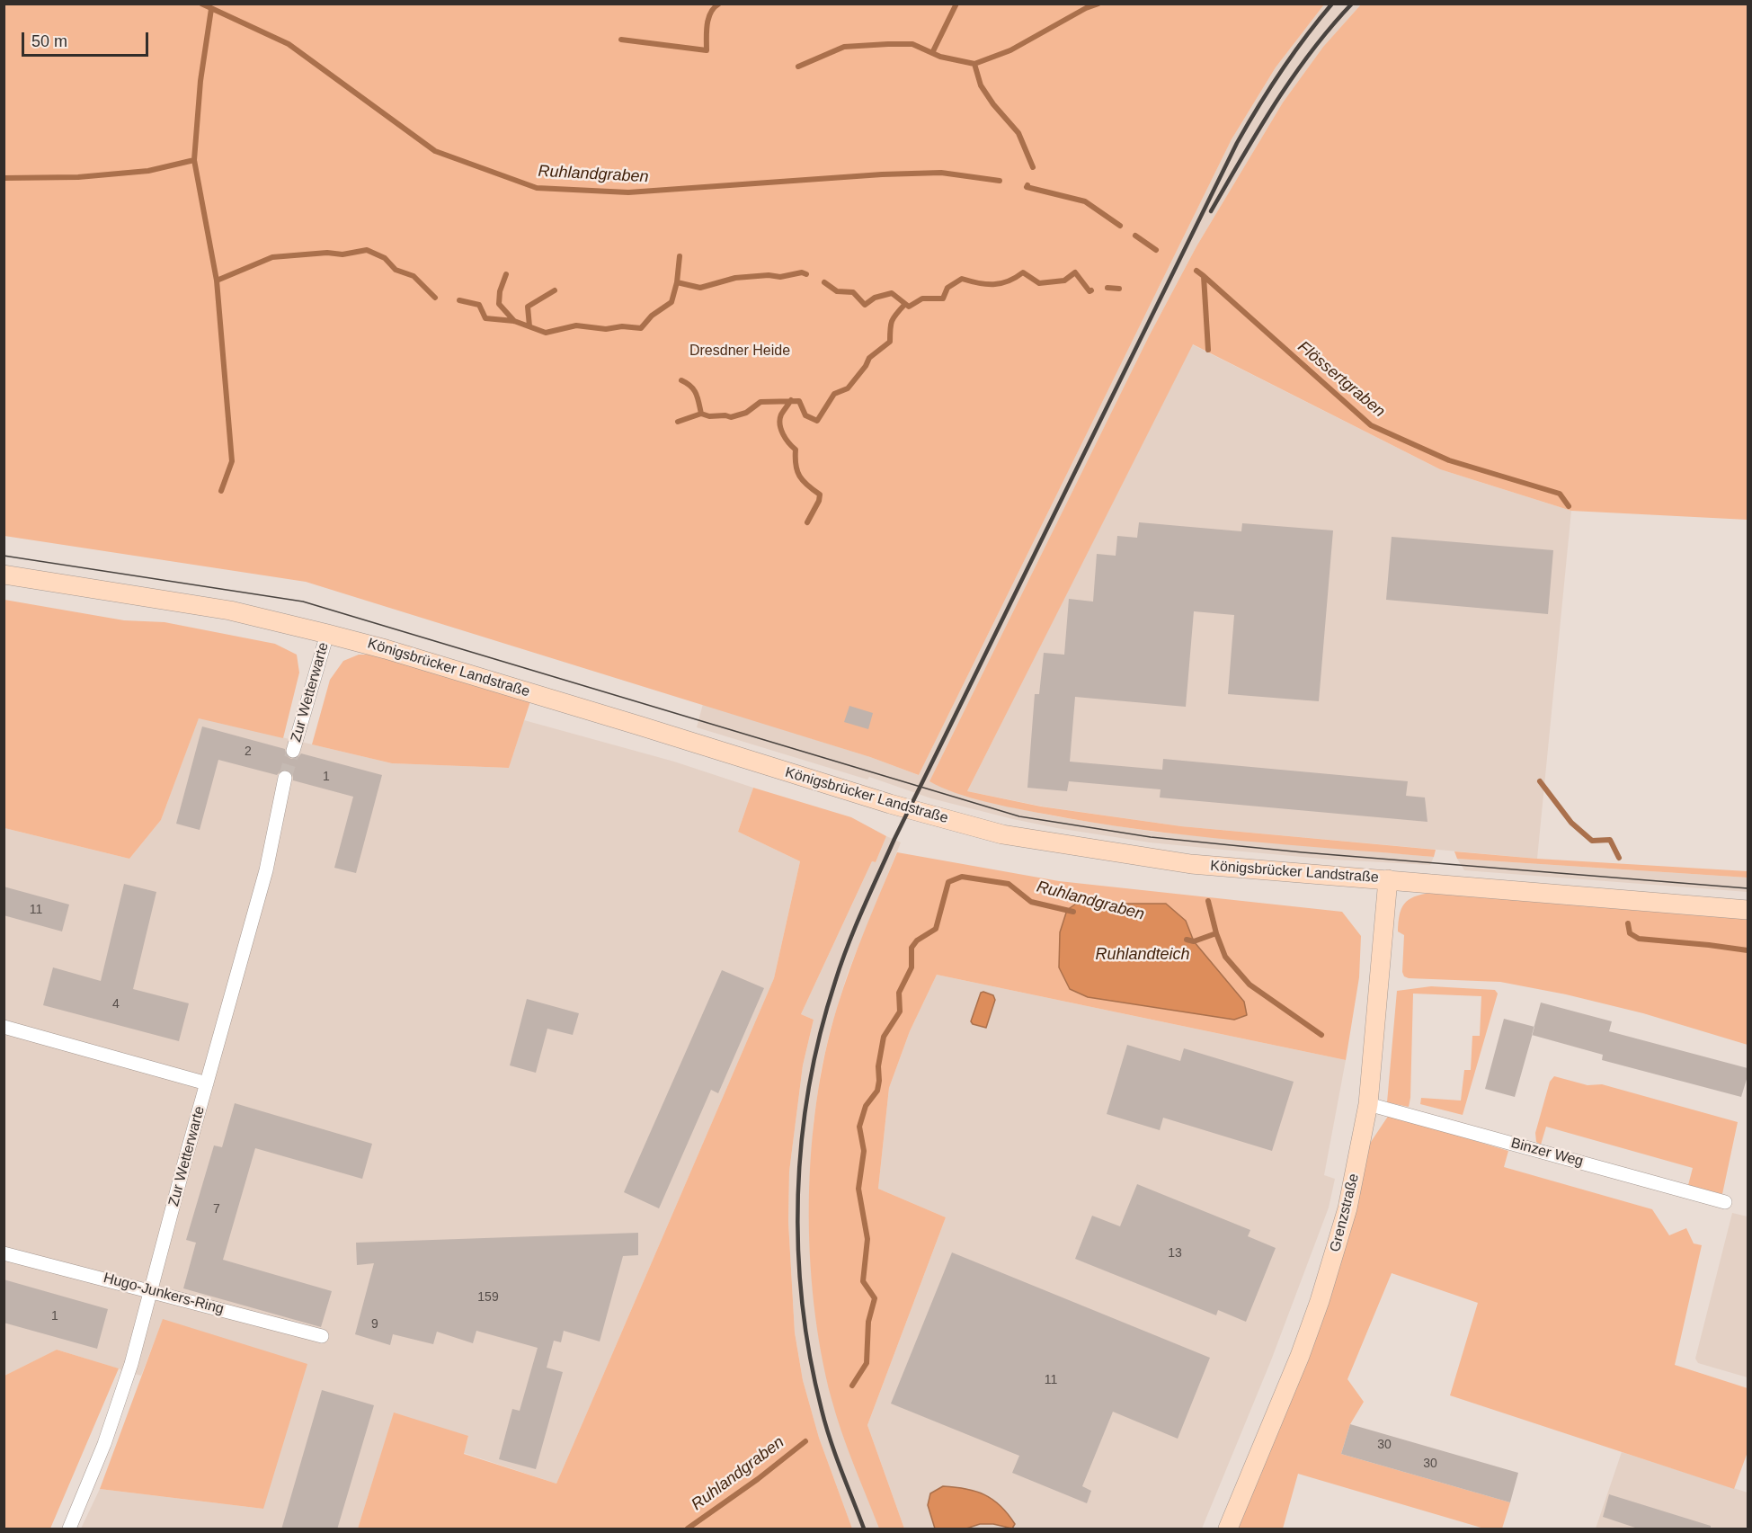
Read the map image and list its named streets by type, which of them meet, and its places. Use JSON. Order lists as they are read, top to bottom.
{
  "streets": {
    "main road": ["Königsbrücker Landstraße", "Grenzstraße"],
    "street": ["Zur Wetterwarte", "Binzer Weg", "Hugo-Junkers-Ring"]
  },
  "crossings": [
    ["Königsbrücker Landstraße", "Zur Wetterwarte"],
    ["Königsbrücker Landstraße", "Grenzstraße"],
    ["Zur Wetterwarte", "Hugo-Junkers-Ring"],
    ["Binzer Weg", "Grenzstraße"]
  ],
  "water": ["Ruhlandgraben", "Flössertgraben", "Ruhlandteich"],
  "parks": ["Dresdner Heide"],
  "house_numbers": [
    "2",
    "1",
    "11",
    "4",
    "7",
    "13",
    "159",
    "1",
    "9",
    "11",
    "30",
    "30"
  ],
  "scale_bar": "50 m"
}
